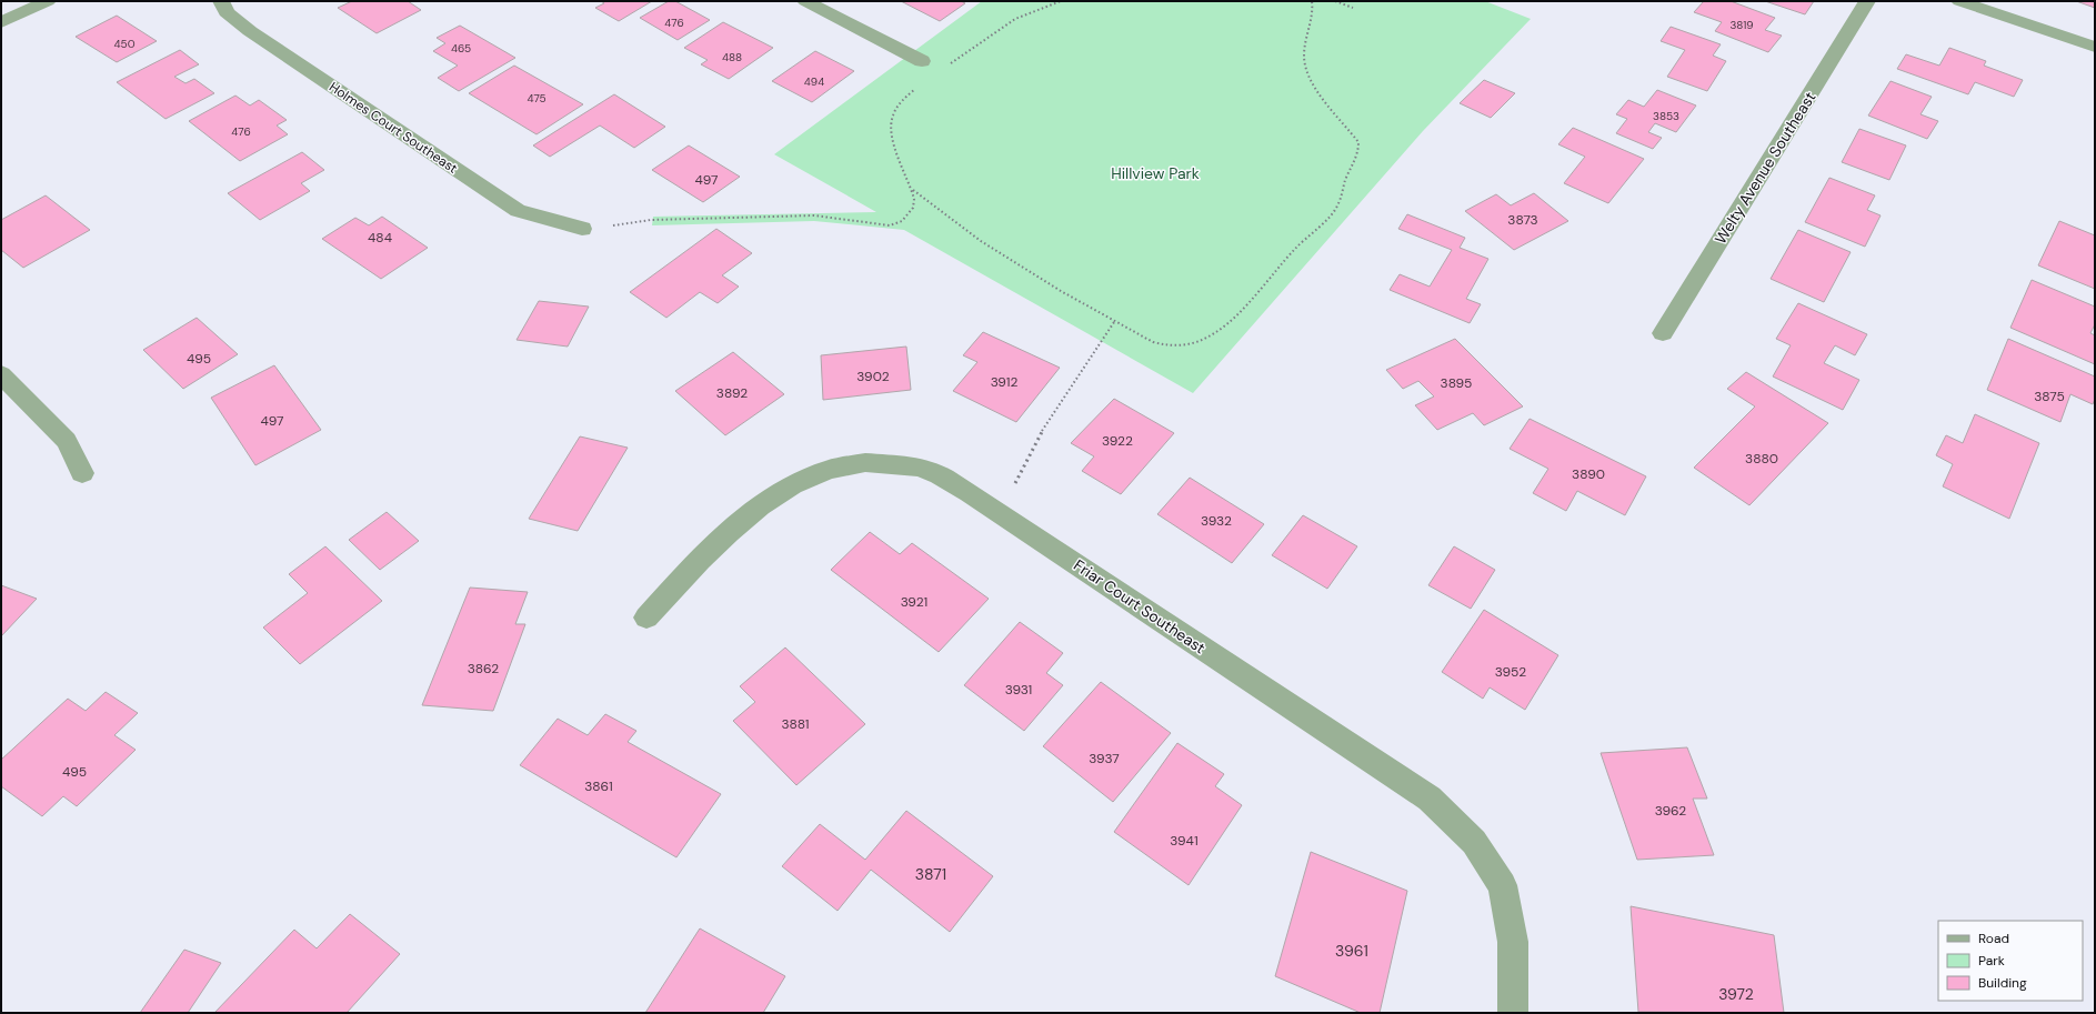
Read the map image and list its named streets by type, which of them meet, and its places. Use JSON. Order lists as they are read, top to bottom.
{
  "streets": {
    "street": ["Holmes Court Southeast", "Welty Avenue Southeast", "Friar Court Southeast"]
  },
  "parks": ["Hillview Park"],
  "house_numbers": [
    "476",
    "3819",
    "450",
    "465",
    "488",
    "494",
    "475",
    "3853",
    "476",
    "497",
    "3873",
    "484",
    "495",
    "3902",
    "3912",
    "3895",
    "3892",
    "3875",
    "497",
    "3922",
    "3880",
    "3890",
    "3932",
    "3921",
    "3862",
    "3952",
    "3931",
    "3881",
    "3937",
    "495",
    "3861",
    "3962",
    "3941",
    "3871",
    "3961",
    "3972"
  ],
  "legend": ["Road", "Park", "Building"]
}
